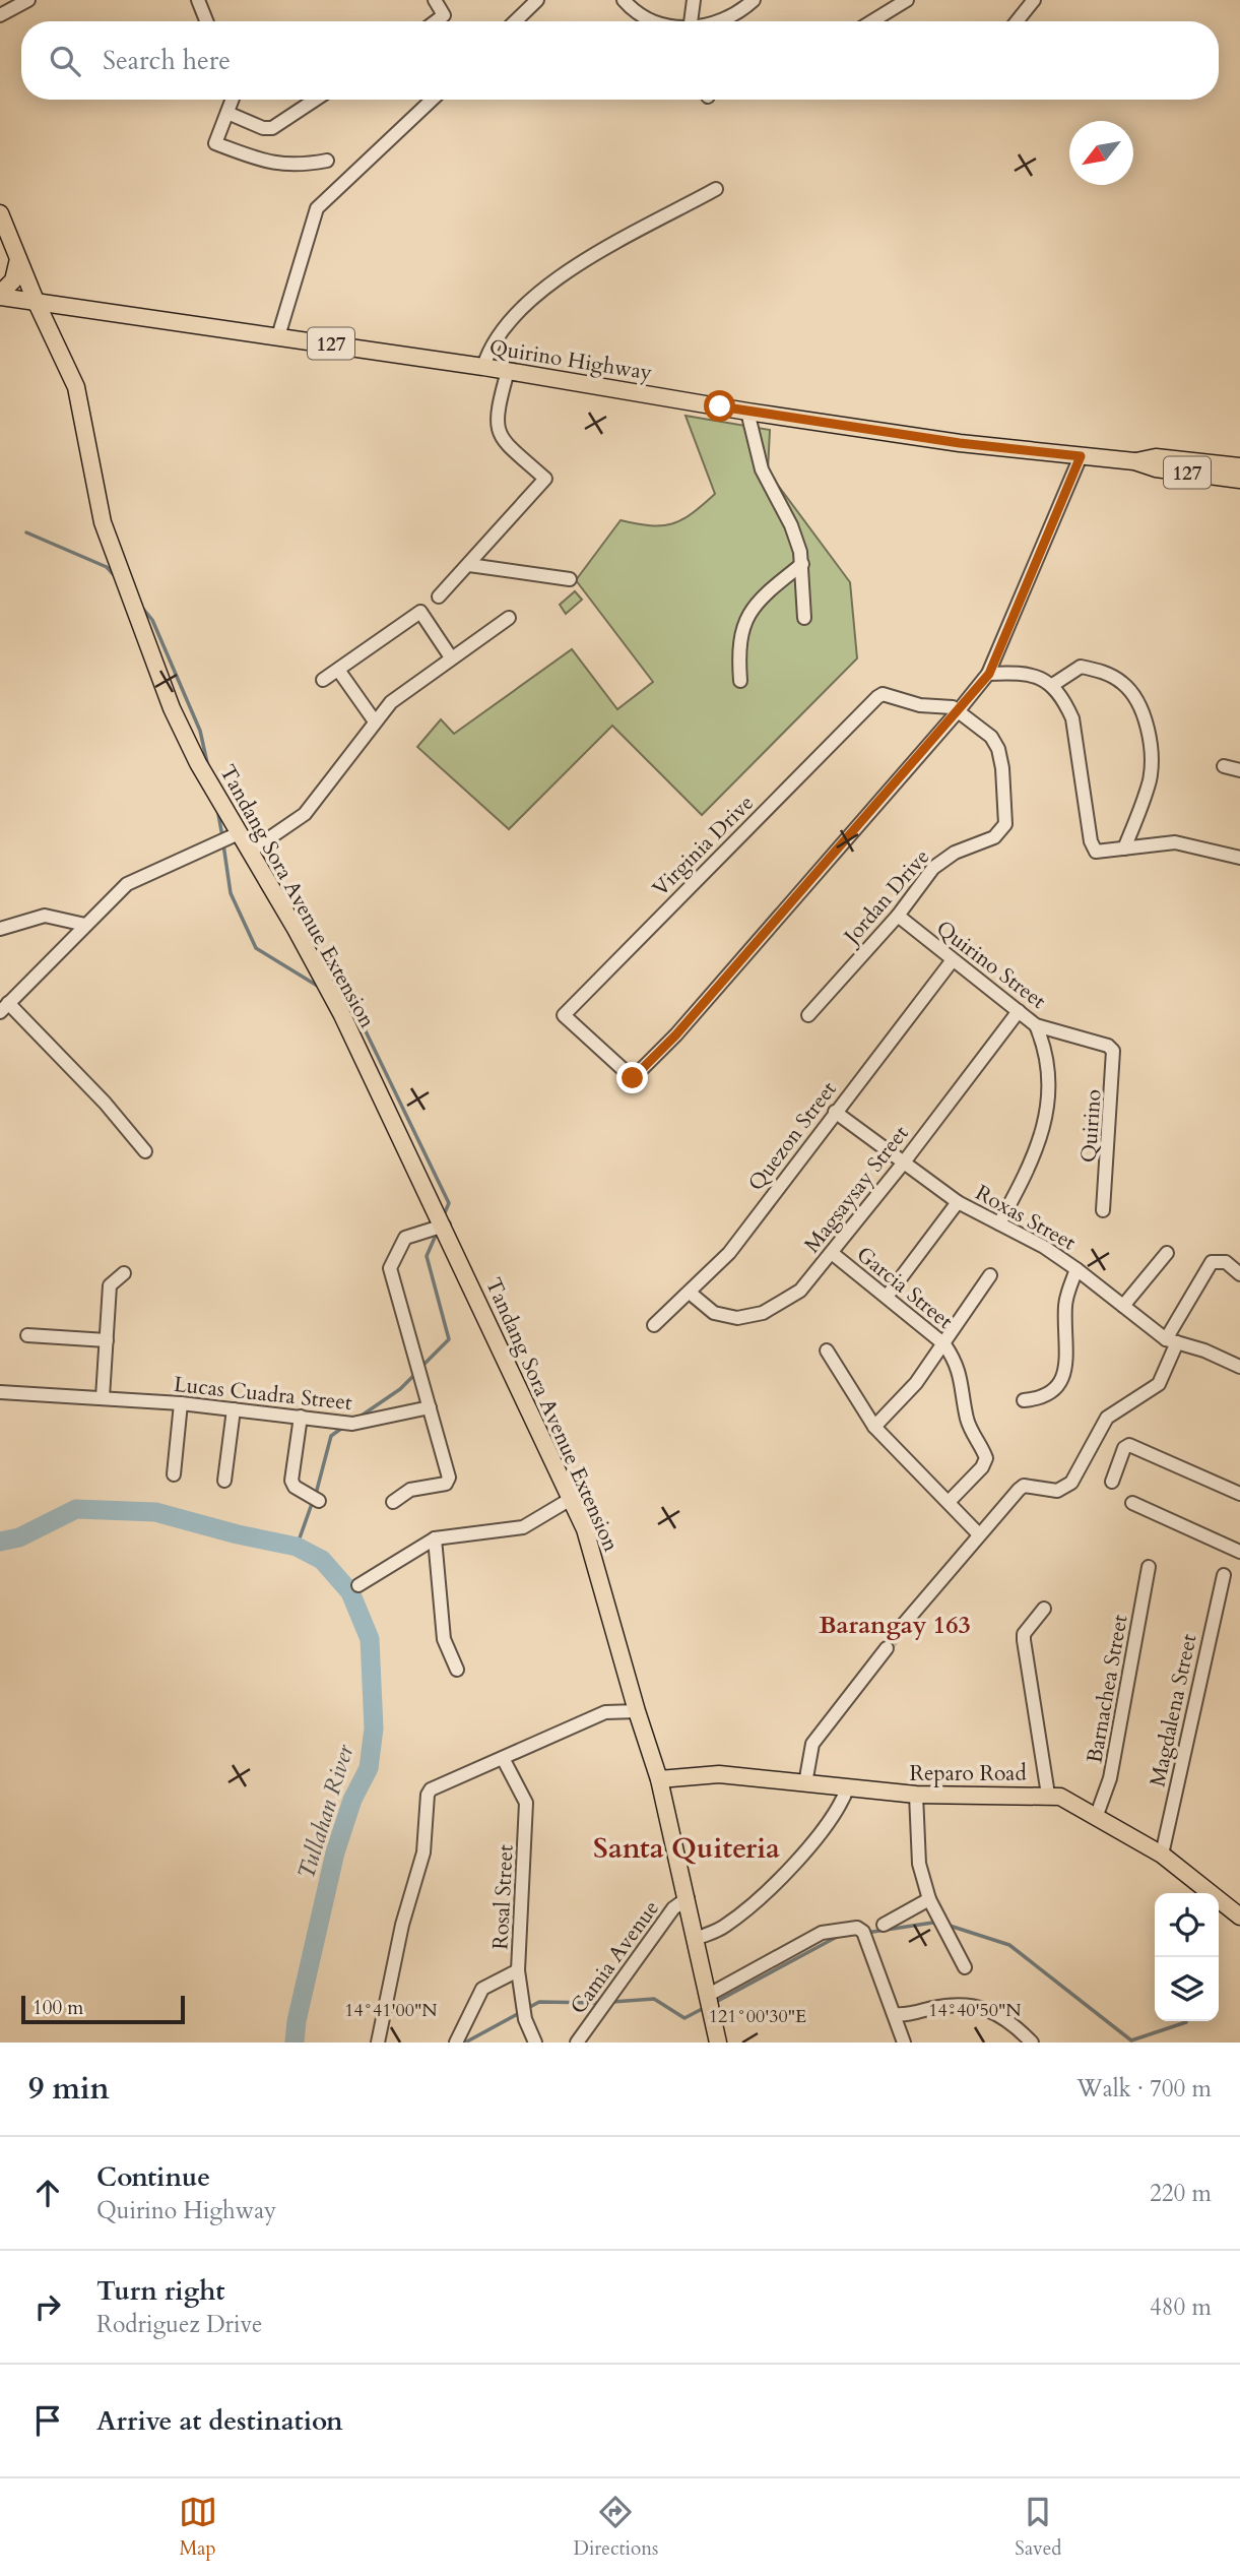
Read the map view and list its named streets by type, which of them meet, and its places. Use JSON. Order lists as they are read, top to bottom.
{
  "streets": {
    "main road": [
      "127",
      "Quirino Highway",
      "Tandang Sora Avenue Extension",
      "Reparo Road"
    ],
    "street": [
      "Virginia Drive",
      "Jordan Drive",
      "Quirino Street",
      "Quirino",
      "Quezon Street",
      "Magsaysay Street",
      "Roxas Street",
      "Garcia Street",
      "Lucas Cuadra Street",
      "Barnachea Street",
      "Magdalena Street",
      "Rosal Street",
      "Camia Avenue"
    ]
  },
  "crossings": [
    ["Quirino Highway", "Tandang Sora Avenue Extension"],
    ["Virginia Drive", "Jordan Drive"],
    ["Tandang Sora Avenue Extension", "Reparo Road"],
    ["Tandang Sora Avenue Extension", "Camia Avenue"],
    ["Jordan Drive", "Quirino Street"],
    ["Quirino Street", "Quirino"],
    ["Quirino Street", "Quezon Street"],
    ["Quirino Street", "Magsaysay Street"],
    ["Quezon Street", "Magsaysay Street"],
    ["Quezon Street", "Roxas Street"],
    ["Magsaysay Street", "Roxas Street"],
    ["Magsaysay Street", "Garcia Street"],
    ["Barnachea Street", "Reparo Road"],
    ["Magdalena Street", "Reparo Road"]
  ],
  "districts": ["Barangay 163", "Santa Quiteria"],
  "water": ["Tullahan River"],
  "scale_bar": "100 m",
  "north": "bottom left",
  "page": {
    "search": "Search here",
    "scale": "100 m",
    "heading": ["9 min", "Walk · 700 m"],
    "list": [
      ["Continue", "Quirino Highway", "220 m"],
      ["Turn right", "Rodriguez Drive", "480 m"],
      "Arrive at destination"
    ],
    "nav": ["Map", "Directions", "Saved"]
  },
  "coordinates": ["14°41'00\"N", "14°40'50\"N", "121°00'30\"E"]
}
